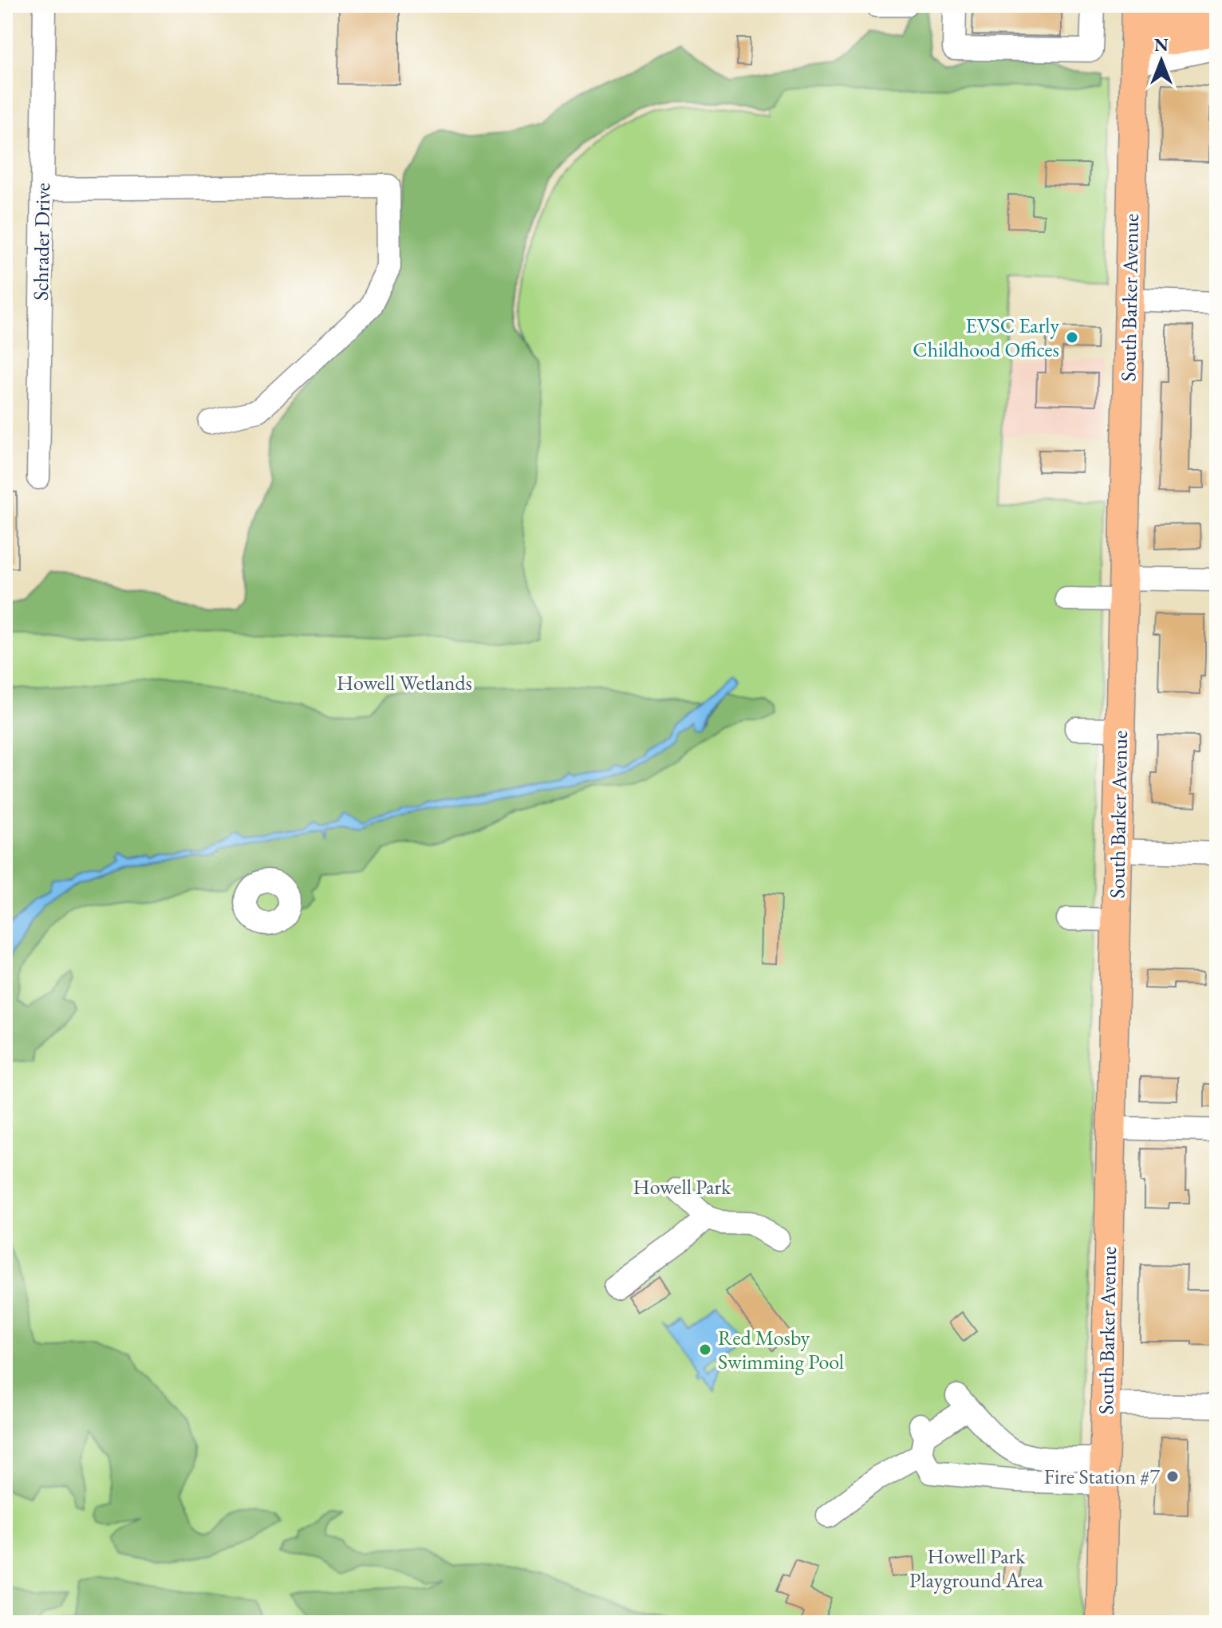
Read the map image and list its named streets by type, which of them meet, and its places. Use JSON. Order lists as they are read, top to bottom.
{
  "streets": {
    "main road": ["South Barker Avenue"],
    "street": ["Schrader Drive"]
  },
  "parks": ["Howell Wetlands", "Howell Park", "Howell Park Playground Area"],
  "places": ["EVSC Early Childhood Offices", "Red Mosby Swimming Pool", "Fire Station #7"],
  "north": "top"
}
